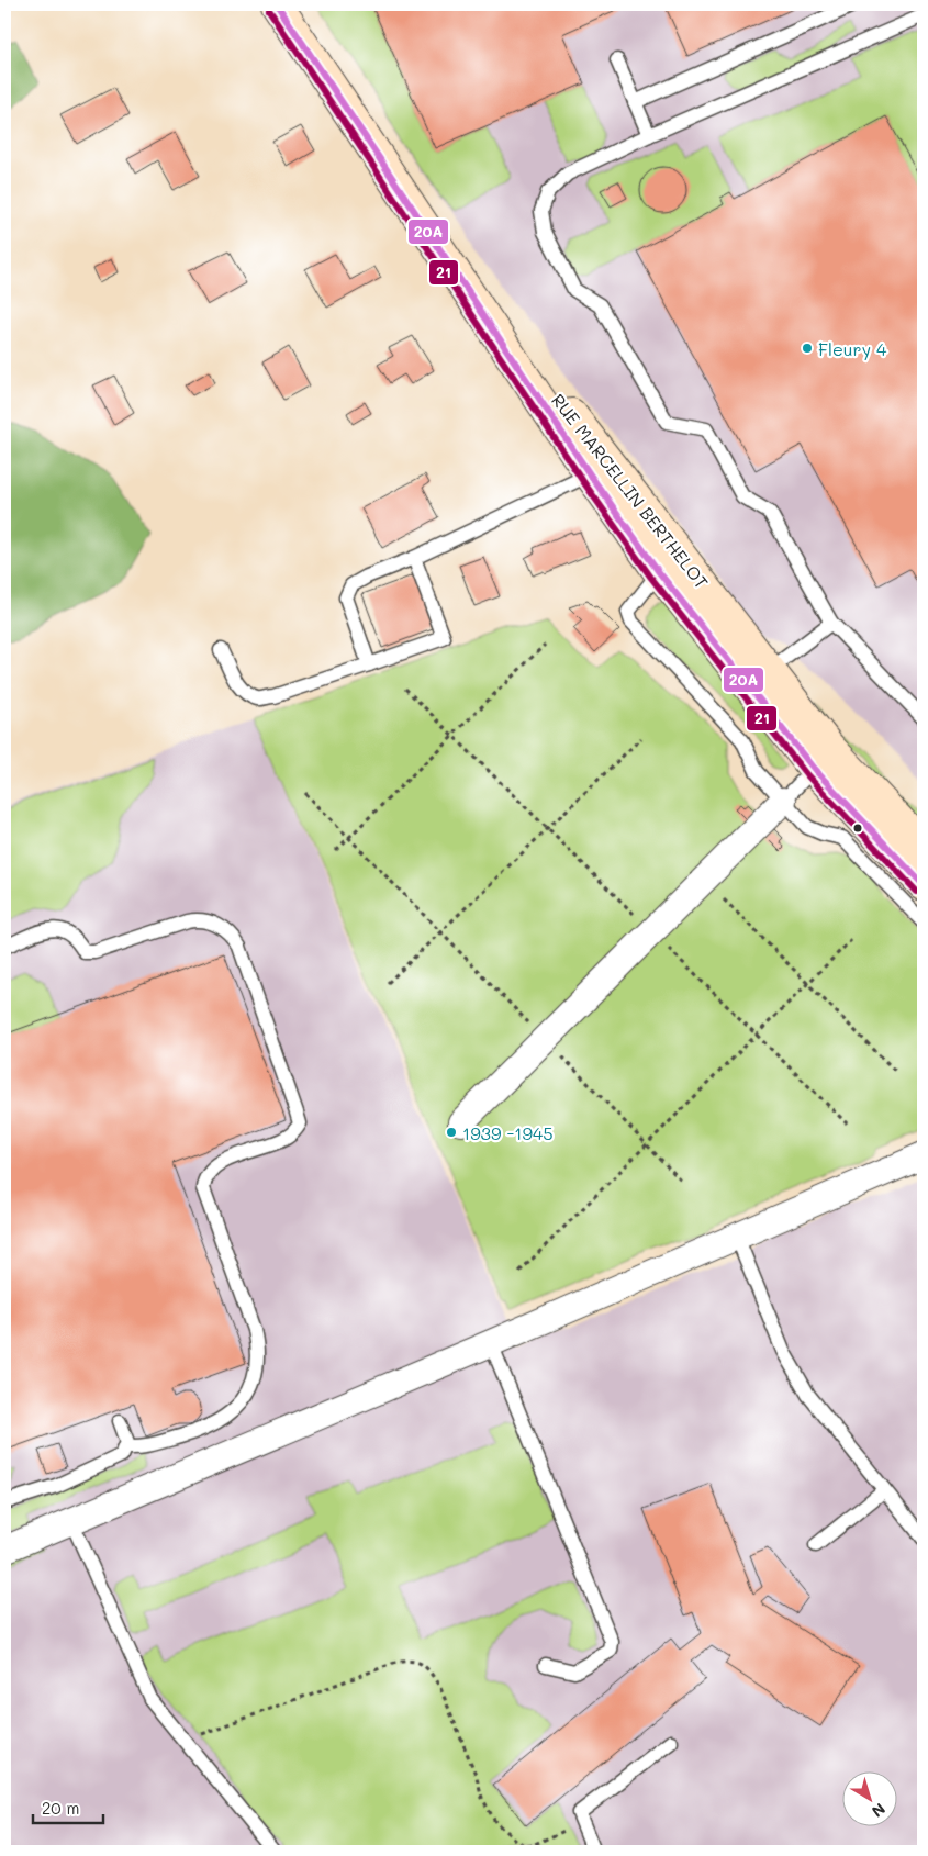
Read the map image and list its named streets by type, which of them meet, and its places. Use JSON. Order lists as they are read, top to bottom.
{
  "streets": {
    "main road": ["RUE MARCELLIN BERTHELOT"]
  },
  "places": ["Fleury 4", "1939 -1945"],
  "lines": ["transit line 20A", "transit line 21"],
  "scale_bar": "20 m",
  "north": "bottom right"
}
